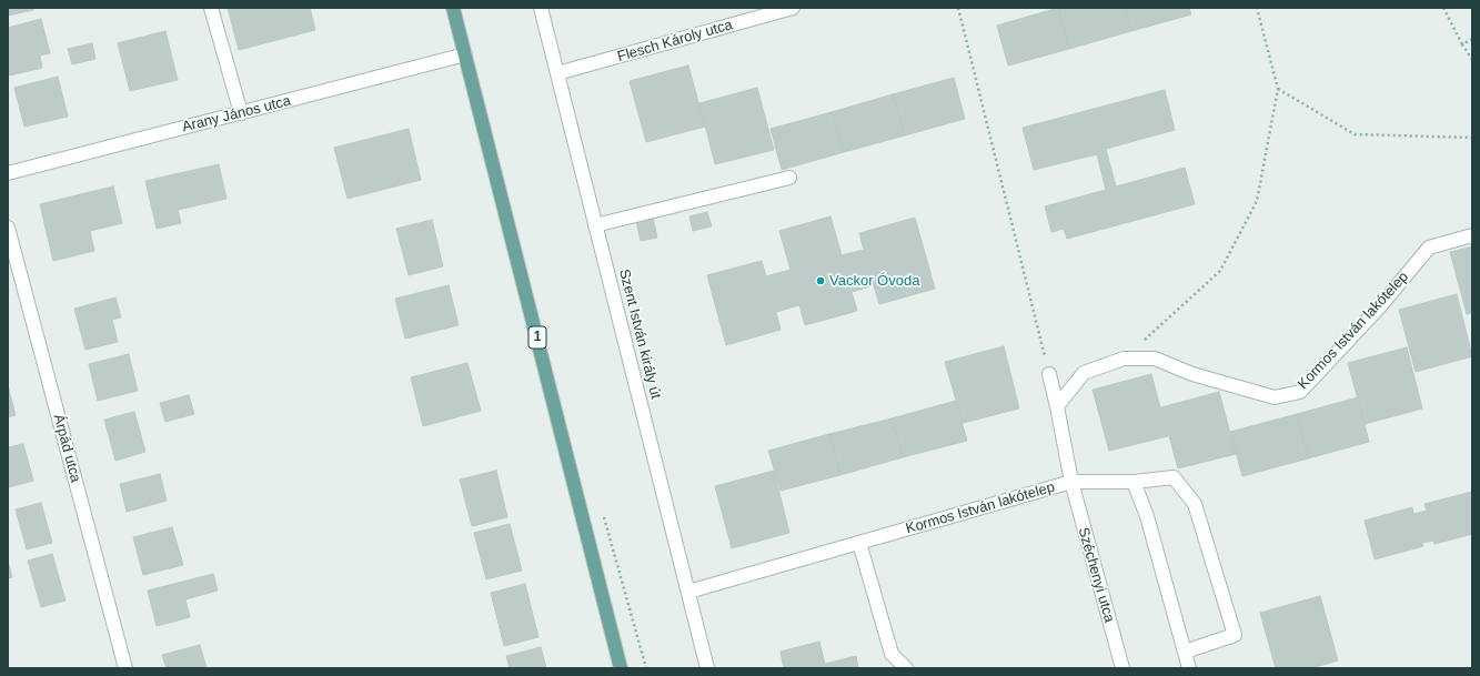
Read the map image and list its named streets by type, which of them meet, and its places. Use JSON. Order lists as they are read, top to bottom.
{
  "streets": {
    "main road": ["1"],
    "street": [
      "Flesch Károly utca",
      "Arany János utca",
      "Kormos István lakótelep",
      "Szent István király út",
      "Árpád utca",
      "Széchenyi utca"
    ]
  },
  "crossings": [
    ["Flesch Károly utca", "Szent István király út"],
    ["Arany János utca", "1"],
    ["Kormos István lakótelep", "Szent István király út"],
    ["Kormos István lakótelep", "Széchenyi utca"]
  ],
  "places": ["Vackor Óvoda"]
}
